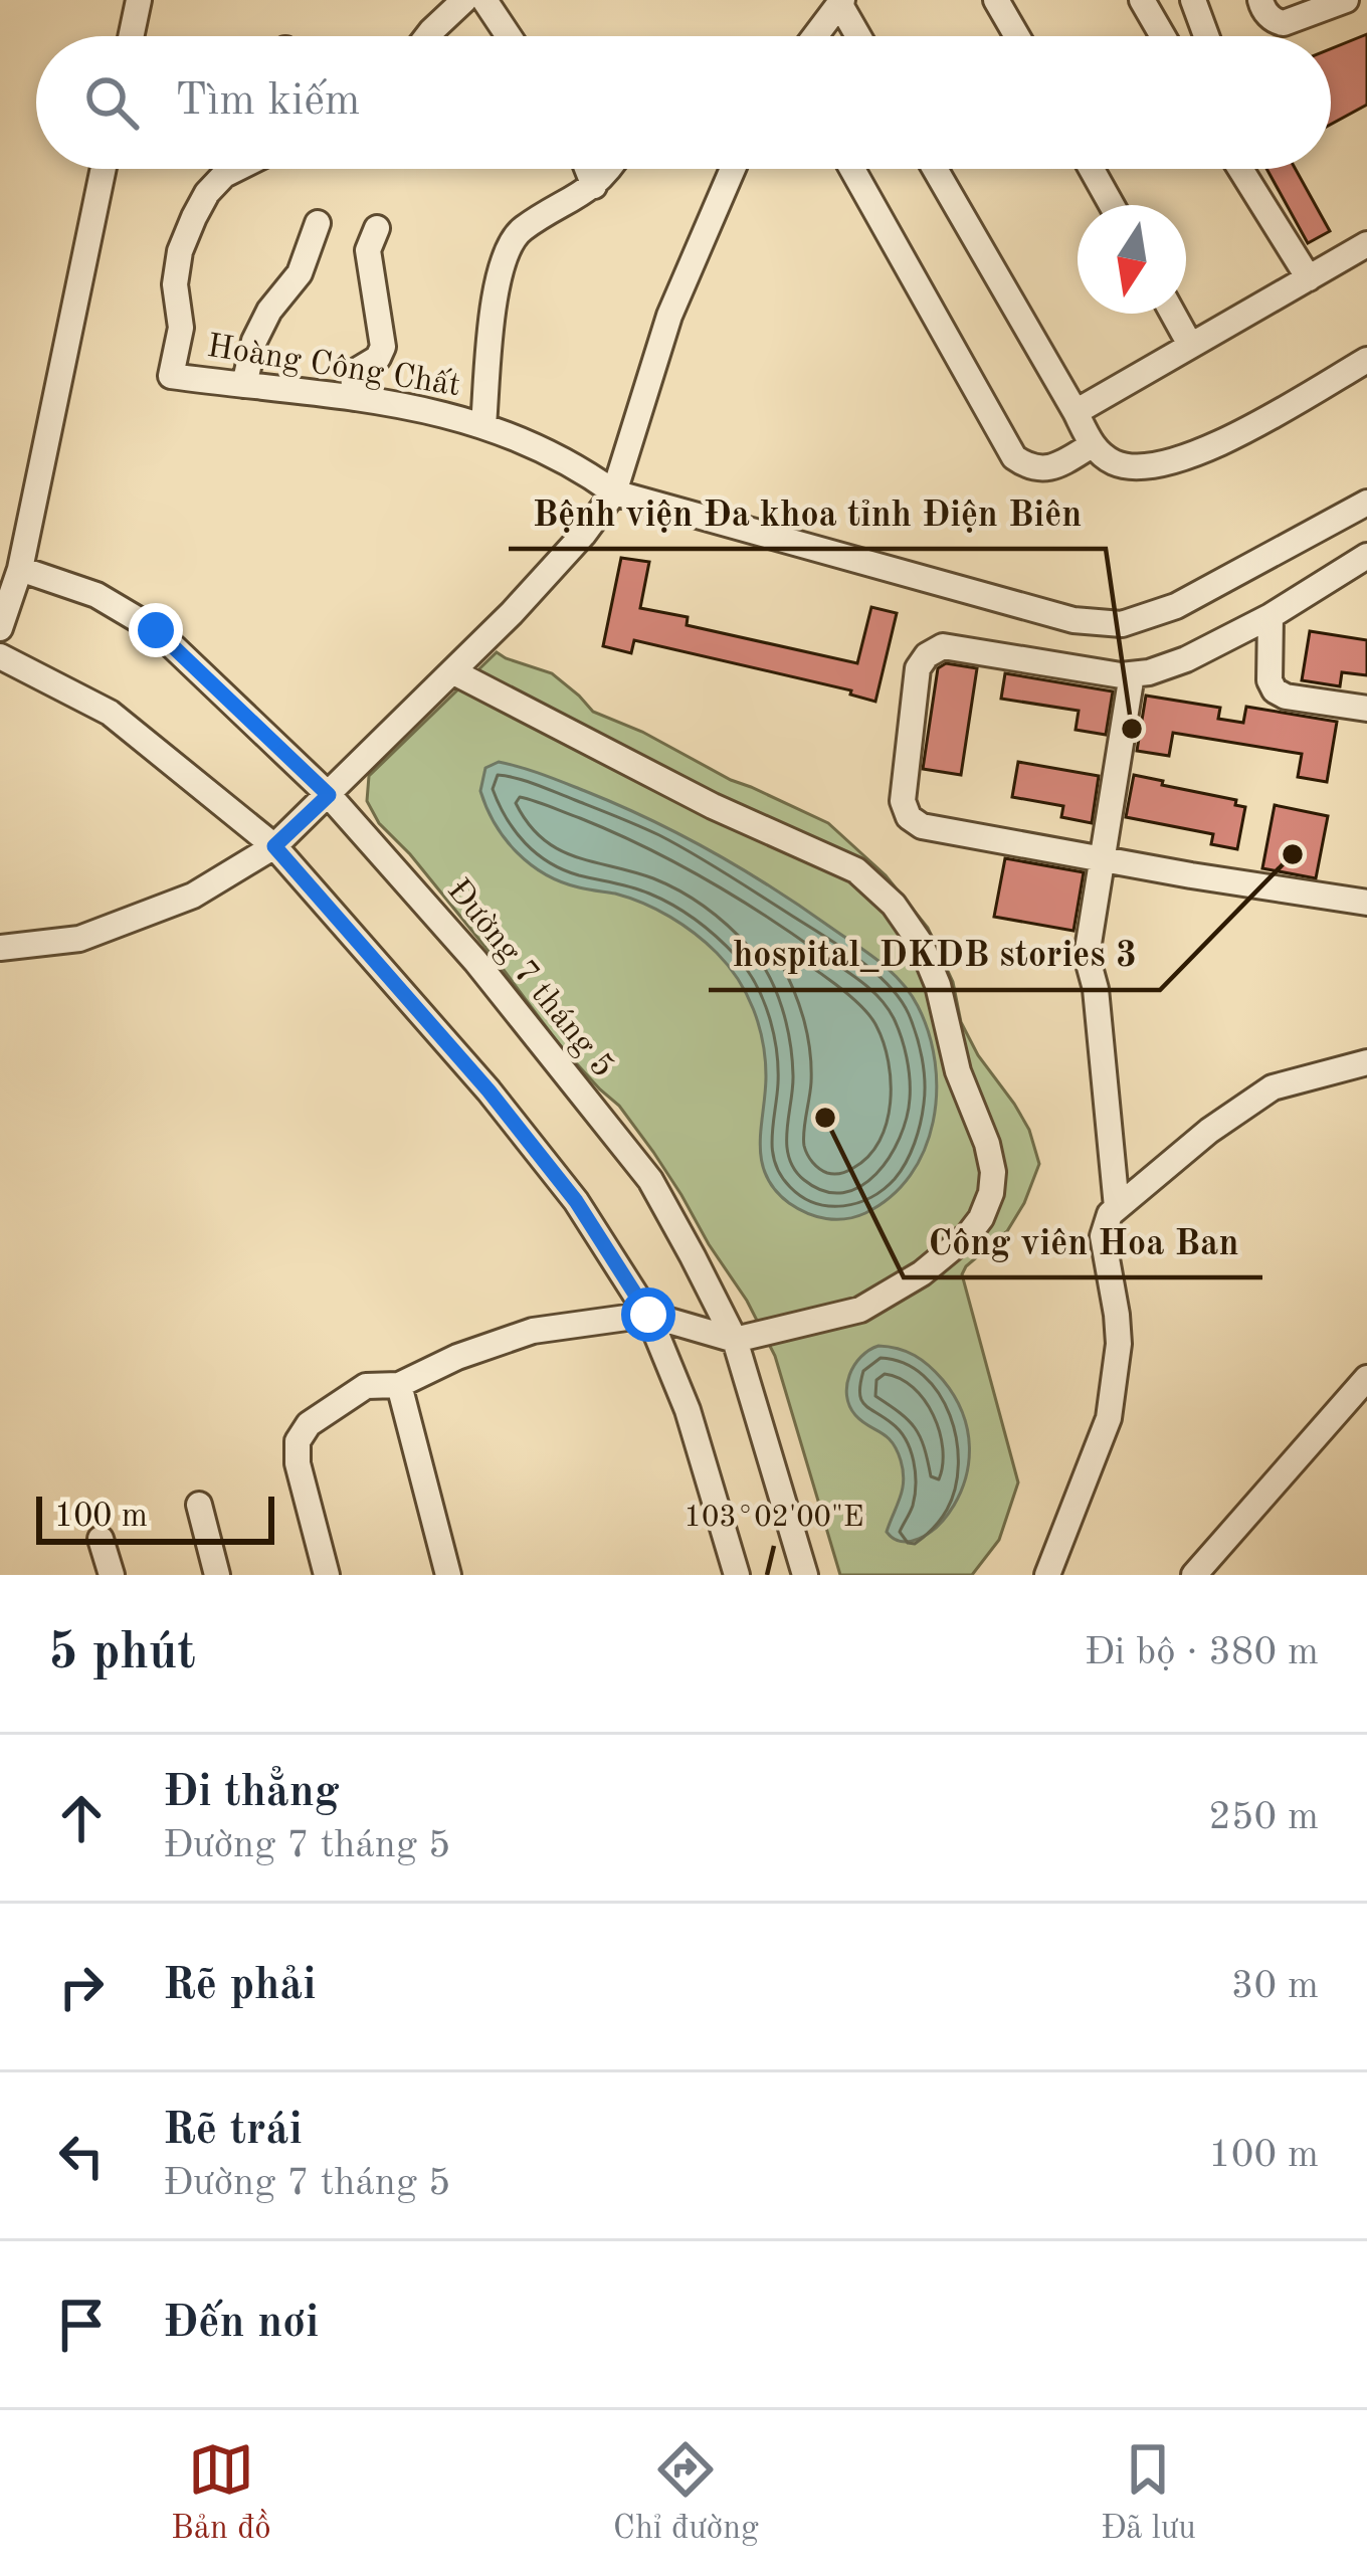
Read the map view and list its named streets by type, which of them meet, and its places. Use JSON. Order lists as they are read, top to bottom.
{
  "streets": {
    "street": ["Hoàng Công Chất", "Đường 7 tháng 5"]
  },
  "places": ["Bệnh viện Đa khoa tỉnh Điện Biên", "hospital_DKDB stories 3", "Công viên Hoa Ban"],
  "scale_bar": "100 m",
  "north": "bottom",
  "page": {
    "search": "Tìm kiếm",
    "scale": "100 m",
    "heading": ["5 phút", "Đi bộ · 380 m"],
    "list": [
      ["Đi thẳng", "Đường 7 tháng 5", "250 m"],
      ["Rẽ phải", "30 m"],
      ["Rẽ trái", "Đường 7 tháng 5", "100 m"],
      "Đến nơi"
    ],
    "nav": ["Bản đồ", "Chỉ đường", "Đã lưu"]
  },
  "coordinates": ["103°02'00\"E"]
}
